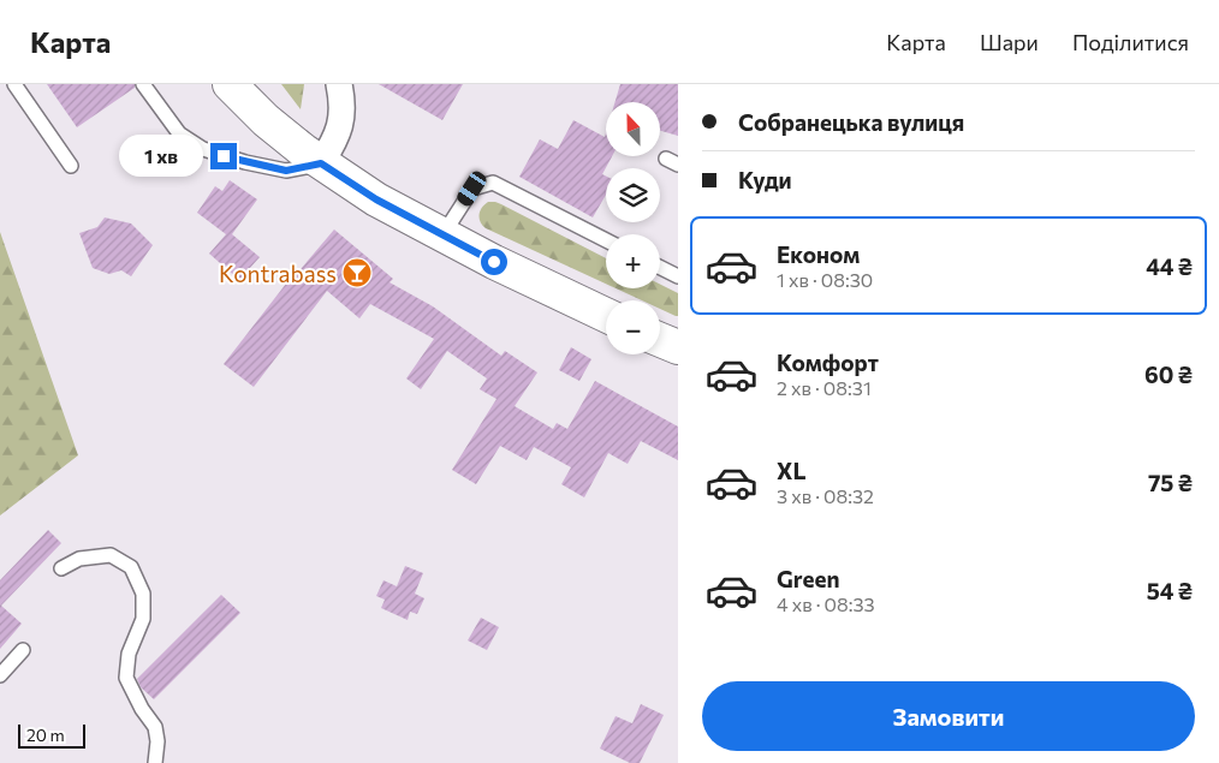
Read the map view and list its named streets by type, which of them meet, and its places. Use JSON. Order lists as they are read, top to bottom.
{
  "places": {
    "bar": ["Kontrabass"]
  },
  "scale_bar": "20 m",
  "north": "top",
  "page": {
    "header": "Карта",
    "nav": ["Карта", "Шари", "Поділитися"],
    "banner": ["Собранецька вулиця", "Куди"],
    "map_buttons": ["+", "−"],
    "bubble": "1 хв",
    "list": [
      {
        "name": "Економ",
        "note": "1 хв · 08:30",
        "value": "44 ₴"
      },
      {
        "name": "Комфорт",
        "note": "2 хв · 08:31",
        "value": "60 ₴"
      },
      {
        "name": "XL",
        "note": "3 хв · 08:32",
        "value": "75 ₴"
      },
      {
        "name": "Green",
        "note": "4 хв · 08:33",
        "value": "54 ₴"
      }
    ],
    "buttons": "Замовити",
    "scale": "20 m"
  }
}
